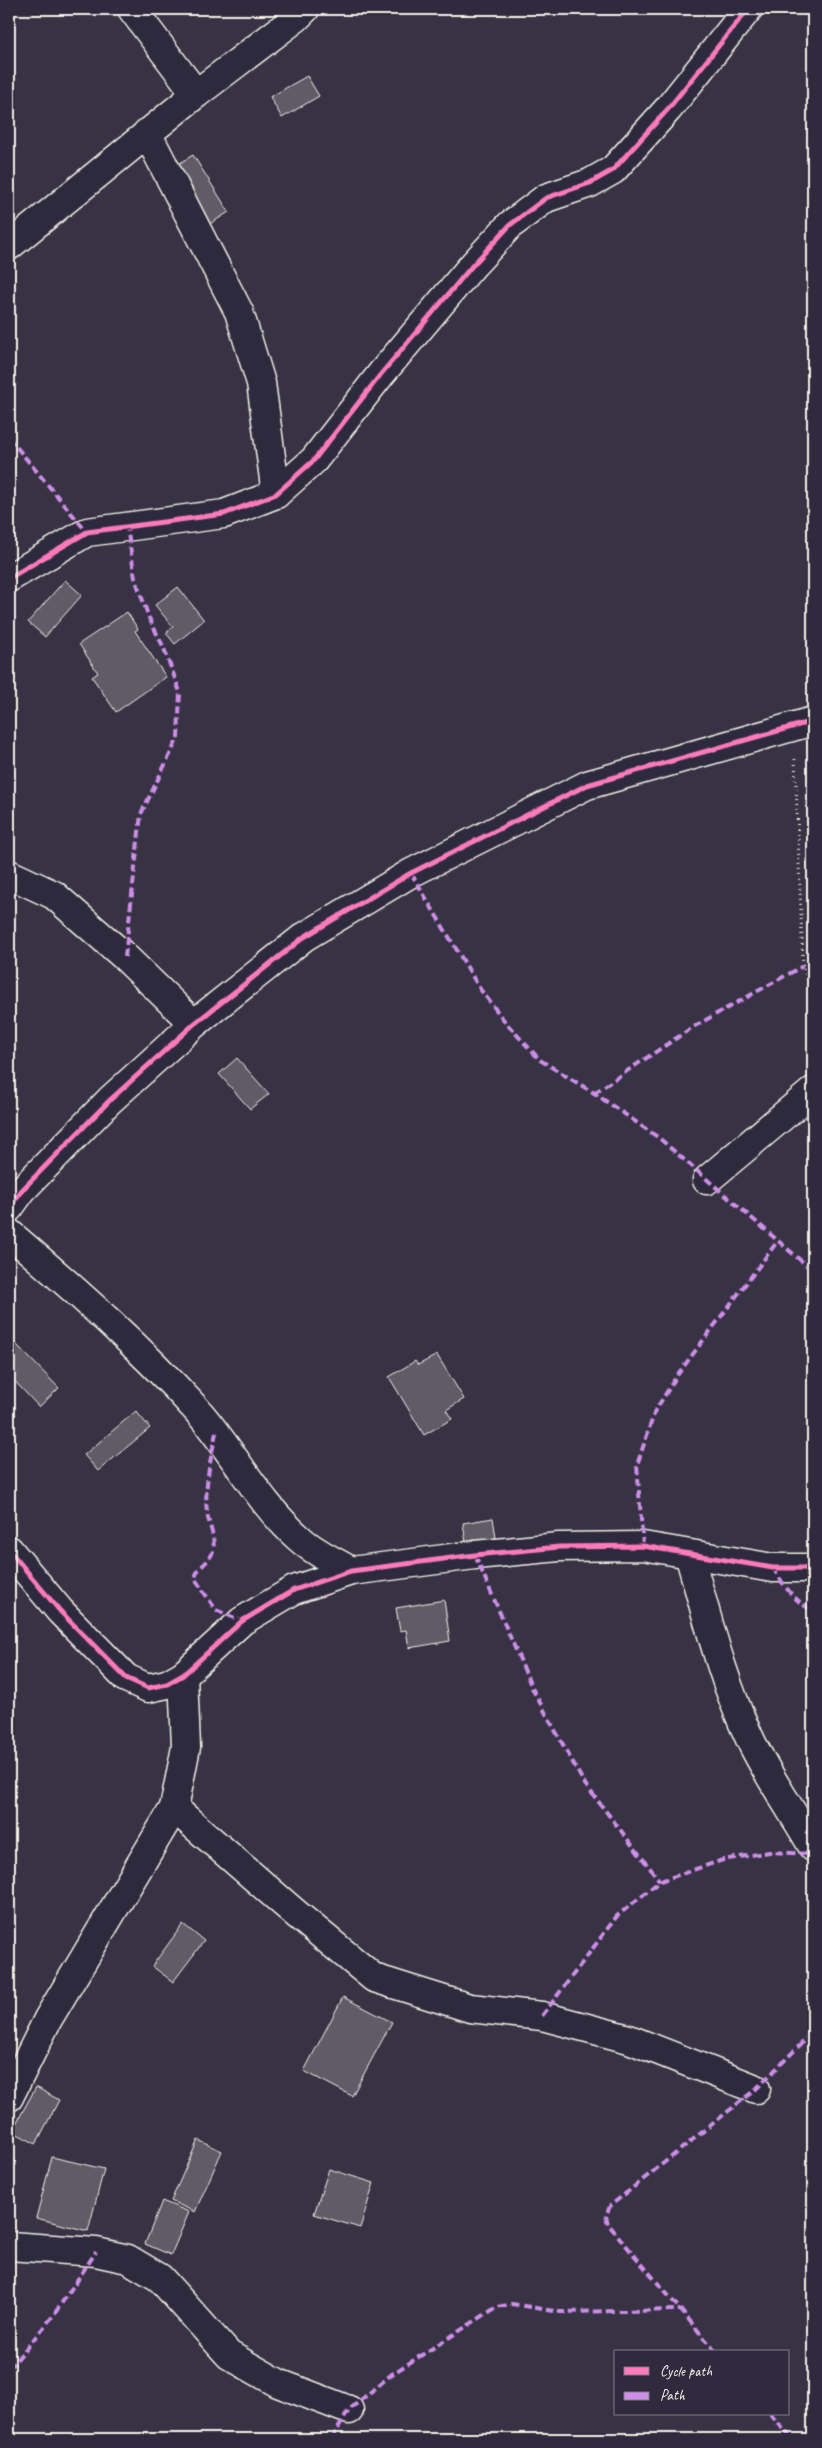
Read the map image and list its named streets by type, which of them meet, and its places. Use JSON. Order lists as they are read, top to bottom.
{
  "legend": ["Cycle path", "Path"]
}
